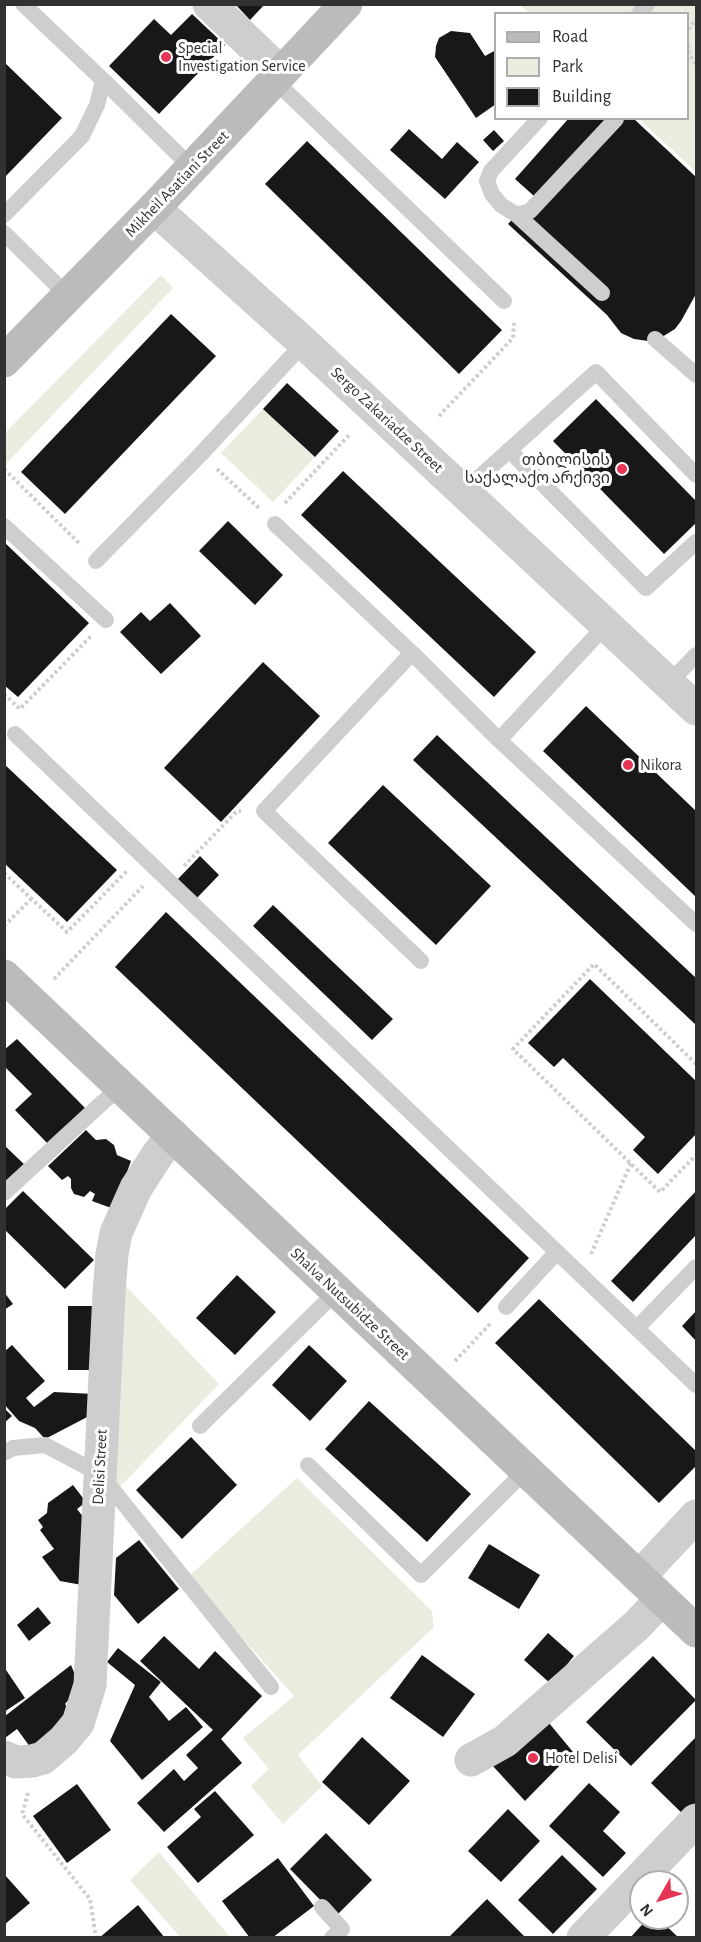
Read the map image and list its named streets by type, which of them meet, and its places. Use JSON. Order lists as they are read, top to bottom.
{
  "streets": {
    "main road": ["Mikheil Asatiani Street", "Shalva Nutsubidze Street"],
    "street": ["Sergo Zakariadze Street", "Delisi Street"]
  },
  "crossings": [
    ["Mikheil Asatiani Street", "Sergo Zakariadze Street"],
    ["Shalva Nutsubidze Street", "Delisi Street"]
  ],
  "places": [
    "Special Investigation Service",
    "თბილისის საქალაქო არქივი",
    "Nikora",
    "Hotel Delisi"
  ],
  "legend": ["Road", "Park", "Building"],
  "north": "bottom left"
}
